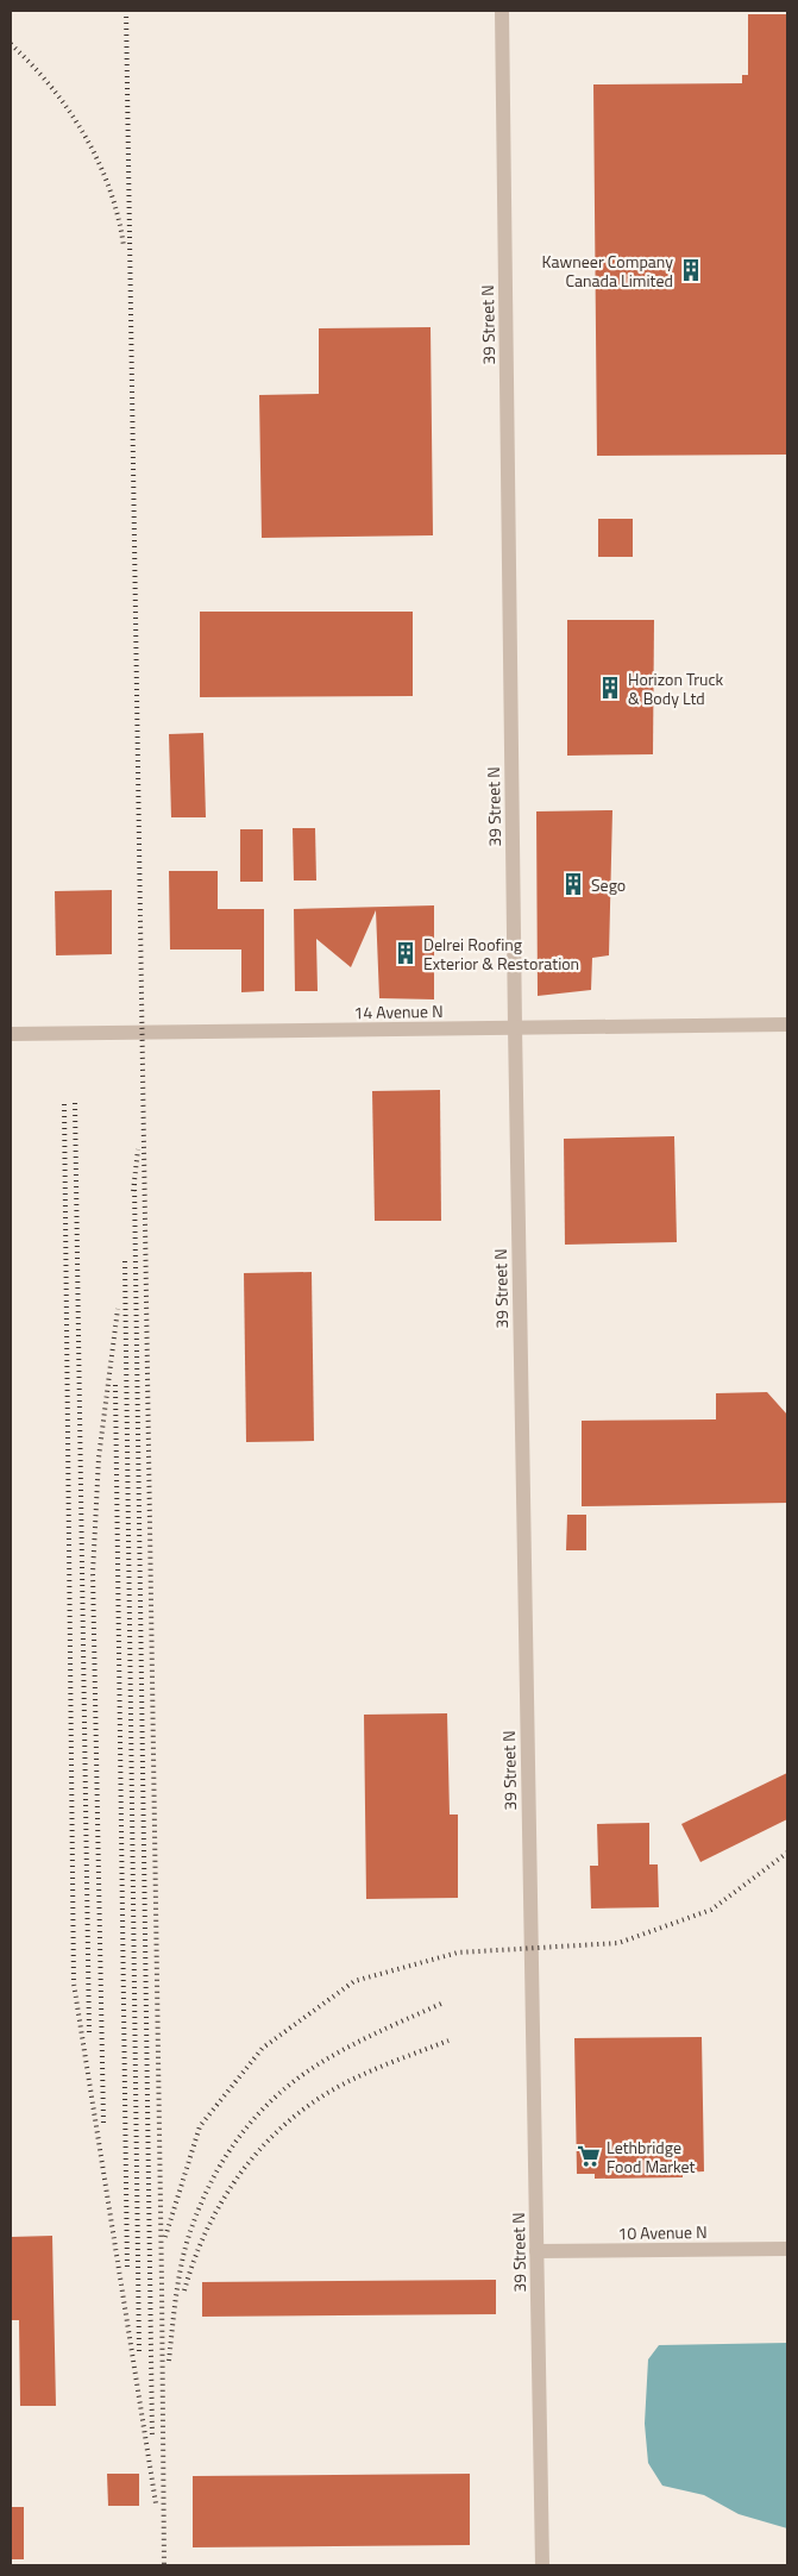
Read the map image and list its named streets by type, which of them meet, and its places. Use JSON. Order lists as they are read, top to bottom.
{
  "streets": {
    "street": ["39 Street N", "14 Avenue N", "10 Avenue N"]
  },
  "crossings": [
    ["39 Street N", "14 Avenue N"],
    ["39 Street N", "10 Avenue N"]
  ],
  "places": {
    "building": [
      "Kawneer Company Canada Limited",
      "Horizon Truck & Body Ltd",
      "Sego",
      "Delrei Roofing Exterior & Restoration"
    ],
    "supermarket": ["Lethbridge Food Market"]
  }
}
